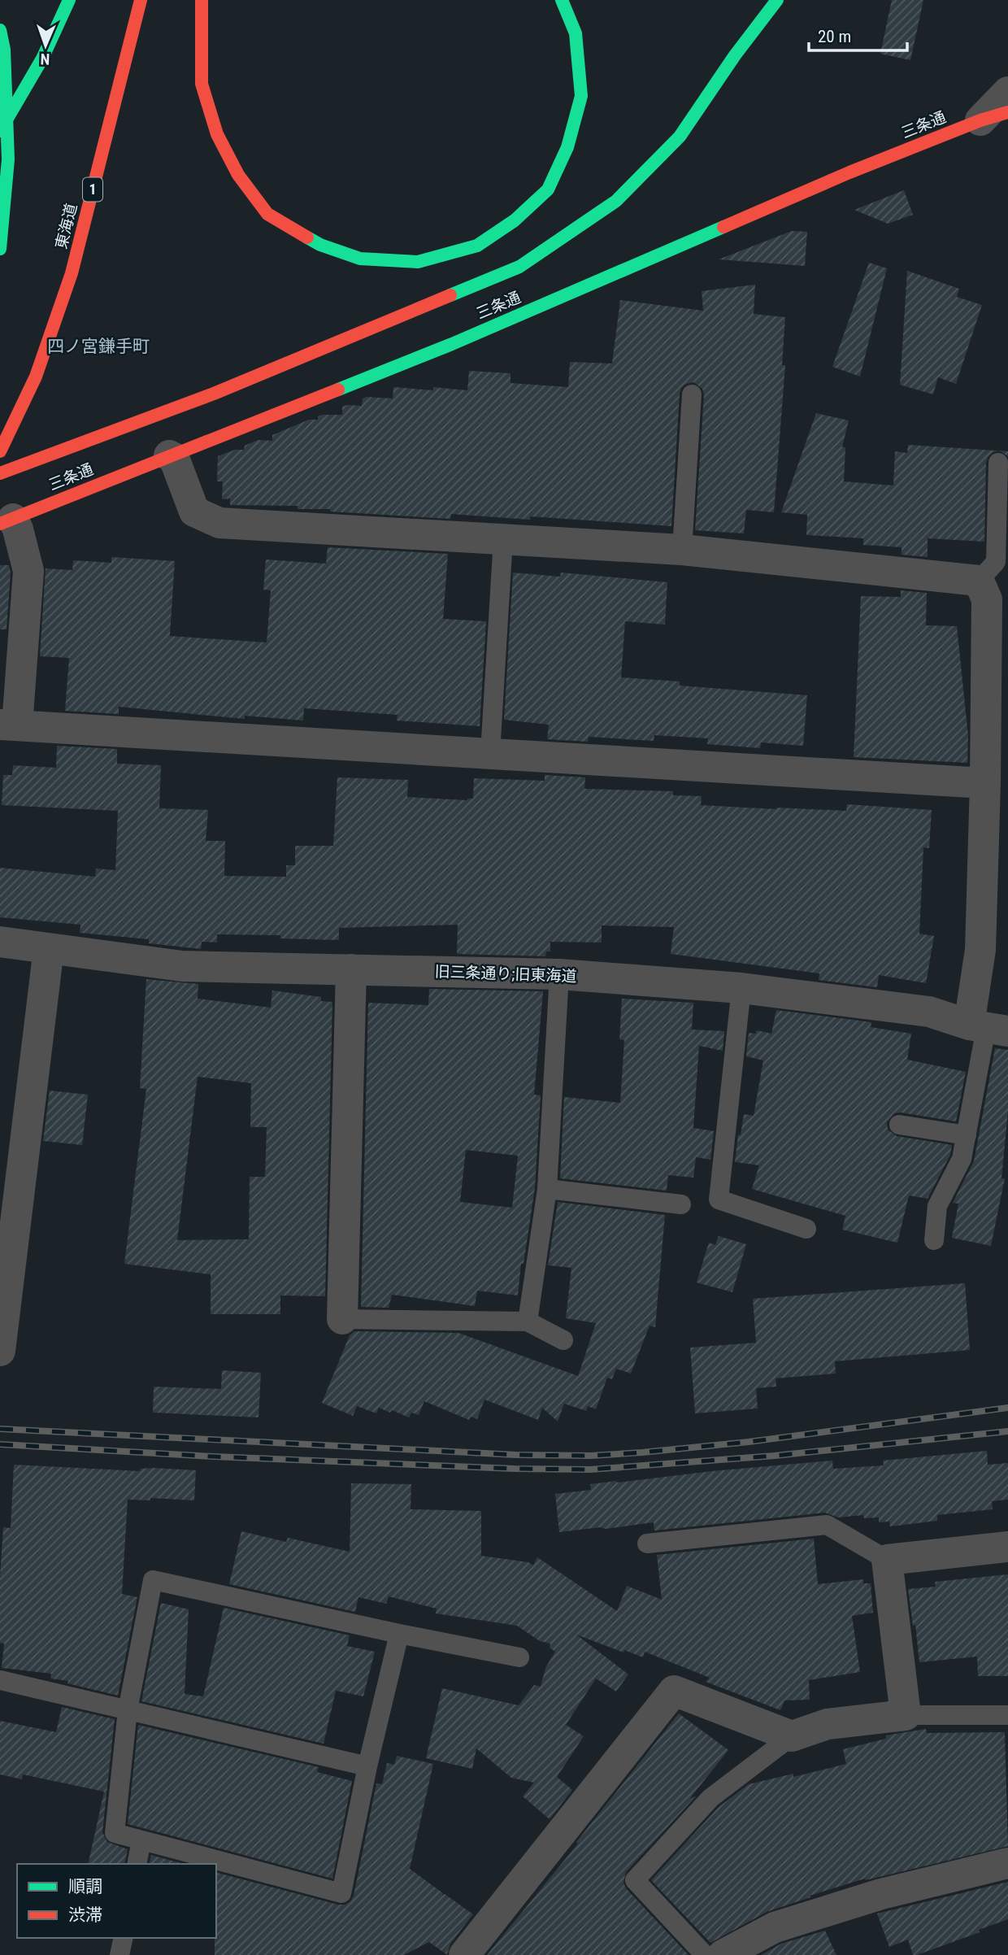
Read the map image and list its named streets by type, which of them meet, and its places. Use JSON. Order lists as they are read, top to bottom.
{
  "streets": {
    "main road": ["三条通", "1", "東海道"],
    "street": ["旧三条通り;旧東海道"]
  },
  "districts": ["四ノ宮鎌手町"],
  "legend": ["順調", "渋滞"],
  "scale_bar": "20 m",
  "north": "bottom"
}
